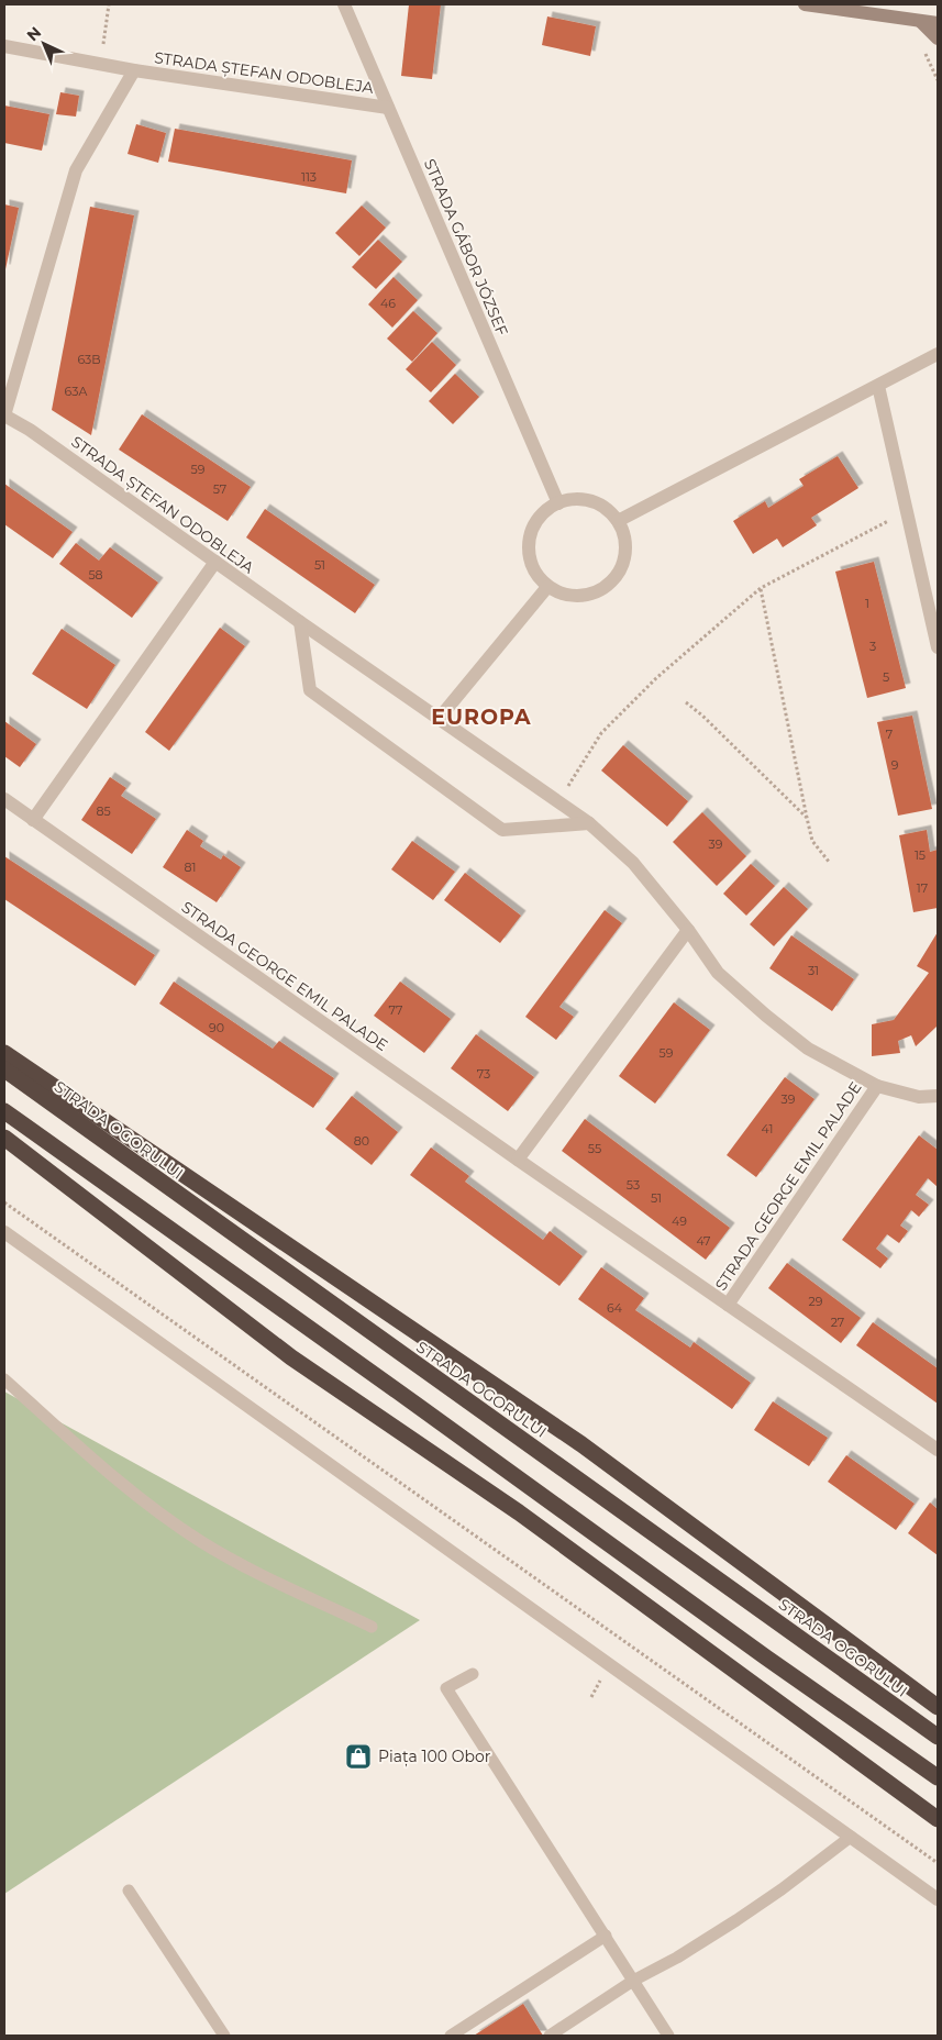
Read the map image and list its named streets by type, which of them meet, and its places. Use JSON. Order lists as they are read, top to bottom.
{
  "streets": {
    "highway": ["STRADA OGORULUI"],
    "street": ["STRADA ȘTEFAN ODOBLEJA", "STRADA GÁBOR JÓZSEF", "STRADA GEORGE EMIL PALADE"]
  },
  "crossings": [
    ["STRADA ȘTEFAN ODOBLEJA", "STRADA GÁBOR JÓZSEF"],
    ["STRADA ȘTEFAN ODOBLEJA", "STRADA GEORGE EMIL PALADE"]
  ],
  "districts": ["EUROPA"],
  "places": {
    "shop": ["Piața 100 Obor"]
  },
  "house_numbers": [
    "113",
    "46",
    "63B",
    "63A",
    "59",
    "57",
    "51",
    "58",
    "1",
    "3",
    "5",
    "7",
    "9",
    "85",
    "39",
    "15",
    "81",
    "17",
    "31",
    "77",
    "90",
    "59",
    "73",
    "39",
    "41",
    "80",
    "55",
    "53",
    "51",
    "49",
    "47",
    "29",
    "64",
    "27"
  ],
  "north": "top left"
}
